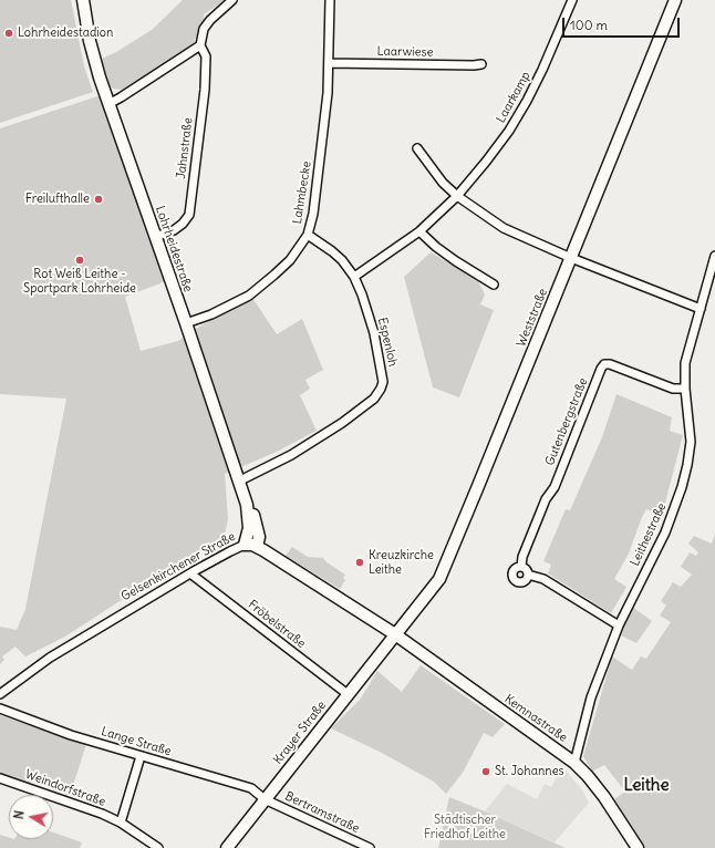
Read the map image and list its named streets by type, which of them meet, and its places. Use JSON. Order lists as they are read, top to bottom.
{
  "streets": {
    "street": [
      "Laarwiese",
      "Laarkamp",
      "Jahnstraße",
      "Lahmbecke",
      "Lohrheidestraße",
      "Weststraße",
      "Espenloh",
      "Gutenbergstraße",
      "Leithestraße",
      "Gelsenkirchener Straße",
      "Fröbelstraße",
      "Kemnastraße",
      "Krayer Straße",
      "Lange Straße",
      "Weindorfstraße",
      "Bertramstraße"
    ]
  },
  "crossings": [
    ["Laarwiese", "Lahmbecke"],
    ["Laarkamp", "Espenloh"],
    ["Jahnstraße", "Lohrheidestraße"],
    ["Lahmbecke", "Lohrheidestraße"],
    ["Lahmbecke", "Espenloh"],
    ["Lohrheidestraße", "Espenloh"],
    ["Lohrheidestraße", "Gelsenkirchener Straße"],
    ["Weststraße", "Kemnastraße"],
    ["Weststraße", "Krayer Straße"],
    ["Gutenbergstraße", "Leithestraße"],
    ["Leithestraße", "Kemnastraße"],
    ["Gelsenkirchener Straße", "Fröbelstraße"],
    ["Fröbelstraße", "Krayer Straße"],
    ["Kemnastraße", "Krayer Straße"],
    ["Krayer Straße", "Lange Straße"],
    ["Krayer Straße", "Bertramstraße"],
    ["Lange Straße", "Bertramstraße"]
  ],
  "districts": ["Leithe"],
  "parks": ["Städtischer Friedhof Leithe"],
  "places": [
    "Lohrheidestadion",
    "Freilufthalle",
    "Rot Weiß Leithe - Sportpark Lohrheide",
    "Kreuzkirche Leithe",
    "St. Johannes"
  ],
  "scale_bar": "100 m",
  "north": "left"
}
